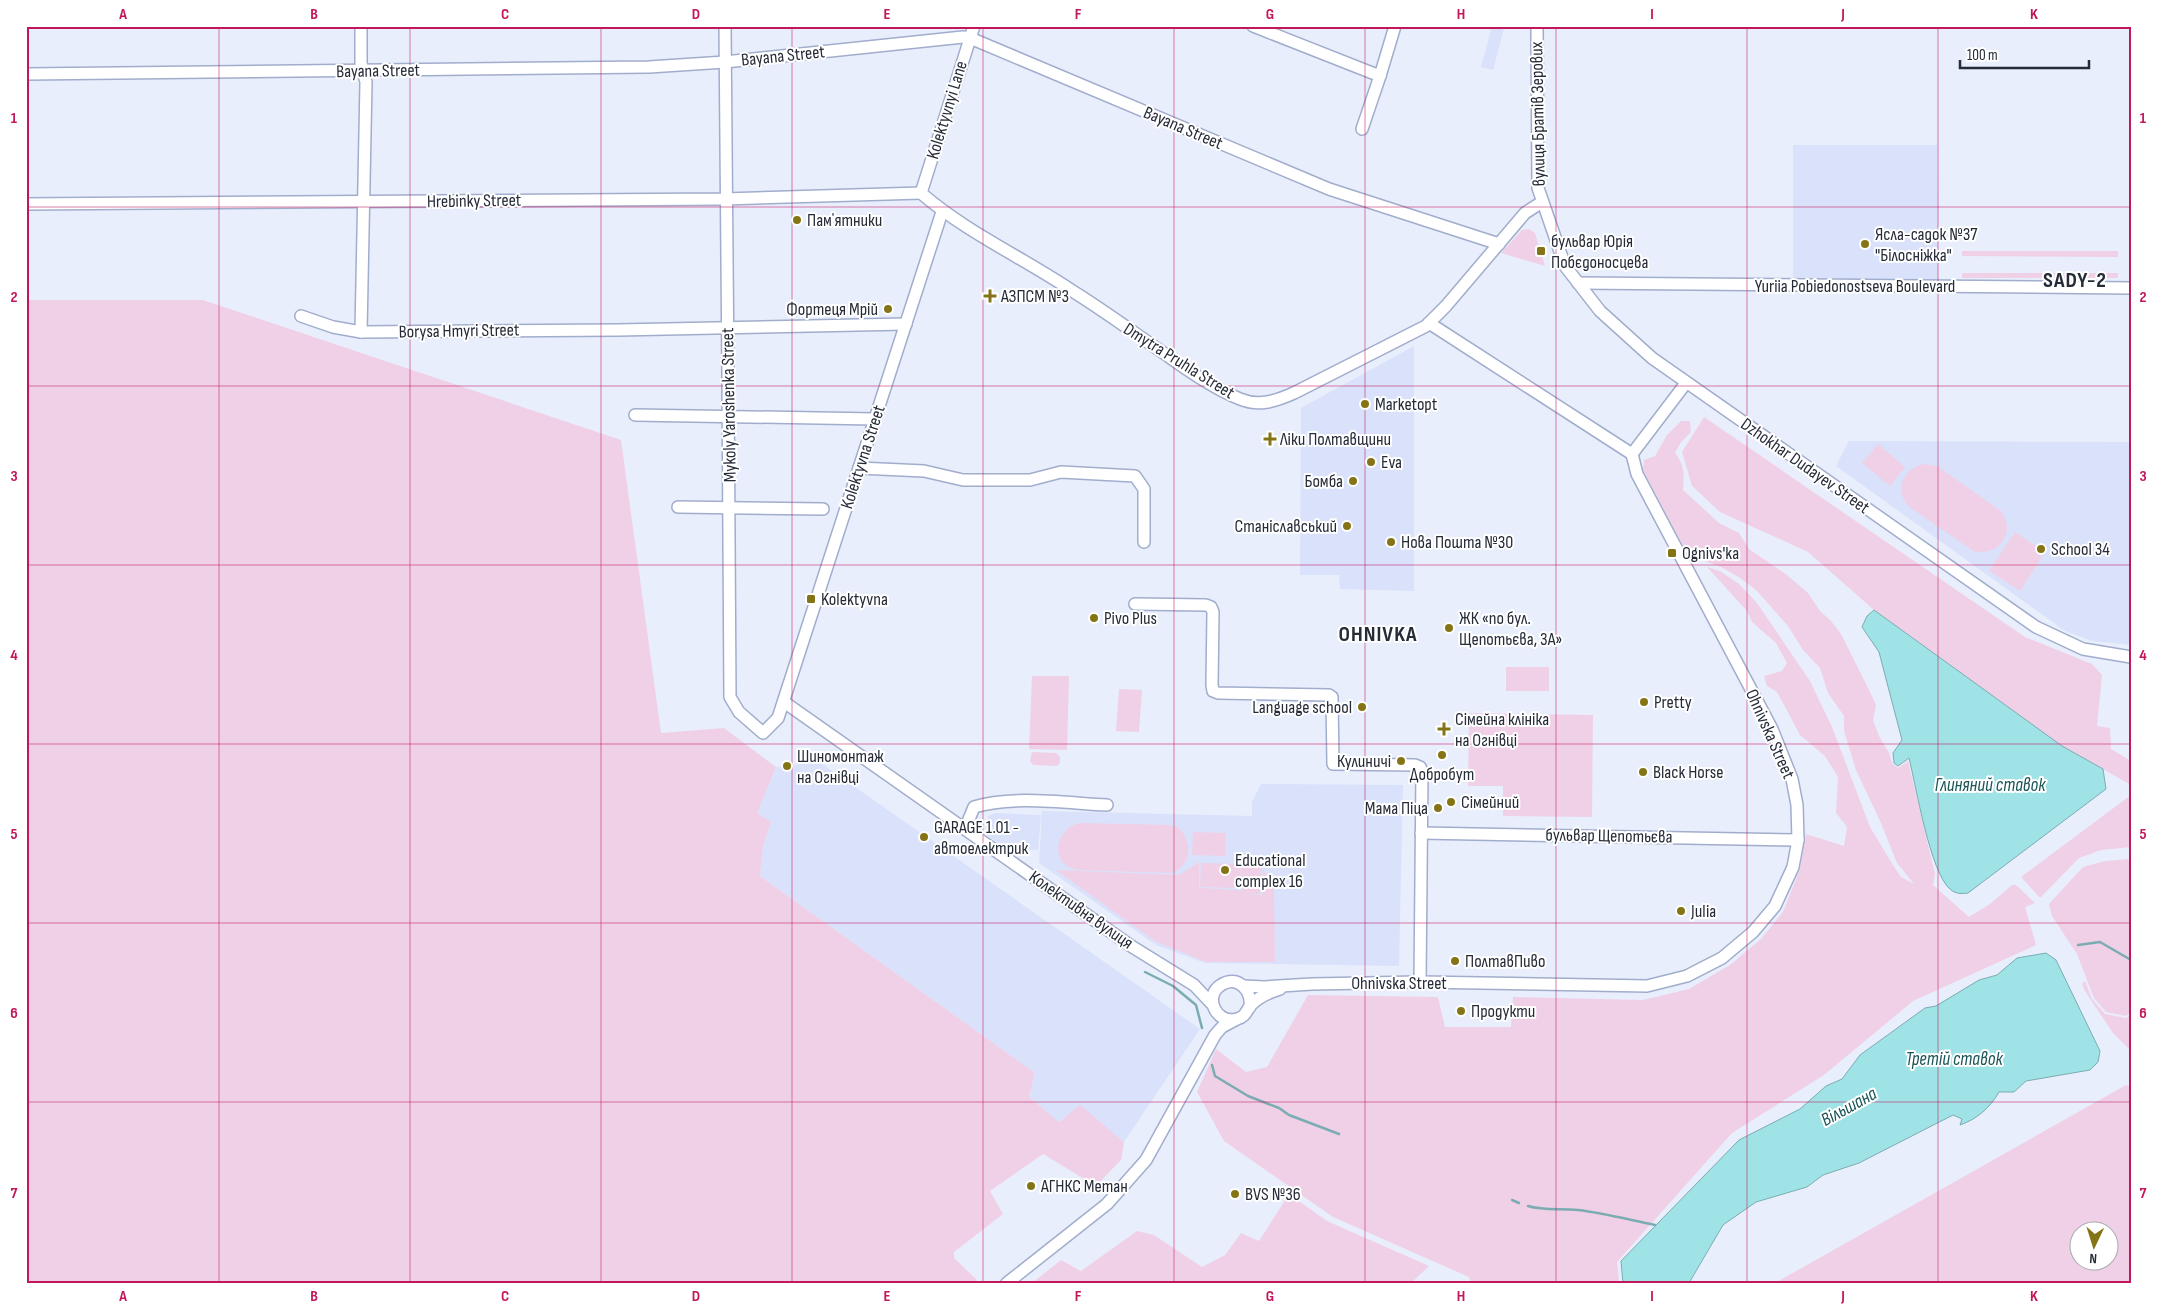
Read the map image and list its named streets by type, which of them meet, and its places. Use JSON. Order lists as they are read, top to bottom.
{
  "streets": {
    "street": [
      "Bayana Street",
      "Kolektyvnyi Lane",
      "вулиця Братів Зерових",
      "Hrebinky Street",
      "Yuriia Pobiedonostseva Boulevard",
      "Borysa Hmyri Street",
      "Dmytra Pruhla Street",
      "Mykoly Yaroshenka Street",
      "Kolektyvna Street",
      "Dzhokhar Dudayev Street",
      "Ohnivska Street",
      "бульвар Щепотьєва",
      "Колективна вулиця"
    ]
  },
  "crossings": [
    ["Bayana Street", "Kolektyvnyi Lane"],
    ["Bayana Street", "Dmytra Pruhla Street"],
    ["Bayana Street", "Mykoly Yaroshenka Street"],
    ["Kolektyvnyi Lane", "Hrebinky Street"],
    ["Kolektyvnyi Lane", "Dmytra Pruhla Street"],
    ["вулиця Братів Зерових", "Dmytra Pruhla Street"],
    ["вулиця Братів Зерових", "Dzhokhar Dudayev Street"],
    ["Hrebinky Street", "Dmytra Pruhla Street"],
    ["Hrebinky Street", "Mykoly Yaroshenka Street"],
    ["Yuriia Pobiedonostseva Boulevard", "Dzhokhar Dudayev Street"],
    ["Borysa Hmyri Street", "Mykoly Yaroshenka Street"],
    ["Borysa Hmyri Street", "Kolektyvna Street"],
    ["Dmytra Pruhla Street", "Kolektyvna Street"],
    ["Dmytra Pruhla Street", "Dzhokhar Dudayev Street"],
    ["Mykoly Yaroshenka Street", "Kolektyvna Street"],
    ["Mykoly Yaroshenka Street", "Колективна вулиця"],
    ["Kolektyvna Street", "Колективна вулиця"],
    ["Ohnivska Street", "бульвар Щепотьєва"],
    ["Ohnivska Street", "Колективна вулиця"]
  ],
  "districts": ["SADY-2", "OHNIVKA"],
  "water": ["Глиняний ставок", "Третій ставок", "Вільшана"],
  "places": {
    "other": [
      "Памʼятники",
      "Ясла-садок №37 \"Білосніжка\"",
      "Фортеця Мрій",
      "Marketopt",
      "Eva",
      "Бомба",
      "Станіславський",
      "Нова Пошта №30",
      "School 34",
      "Pivo Plus",
      "ЖК «по бул. Щепотьєва, 3А»",
      "Pretty",
      "Language school",
      "Добробут",
      "Кулиничі",
      "Шиномонтаж на Огнівці",
      "Black Horse",
      "Сімейний",
      "Мама Піца",
      "GARAGE 1.01 - автоелектрик",
      "Educational complex 16",
      "Julia",
      "ПолтавПиво",
      "Продукти",
      "АГНКС Метан",
      "BVS №36"
    ],
    "transit": ["бульвар Юрія Побєдоносцева", "Ognivs'ka", "Kolektyvna"],
    "health": ["АЗПСМ №3", "Ліки Полтавщини", "Сімейна клініка на Огнівці"]
  },
  "scale_bar": "100 m",
  "north": "bottom",
  "grid": {
    "columns": [
      "A",
      "B",
      "C",
      "D",
      "E",
      "F",
      "G",
      "H",
      "I",
      "J",
      "K"
    ],
    "rows": [
      "1",
      "2",
      "3",
      "4",
      "5",
      "6",
      "7"
    ]
  }
}
